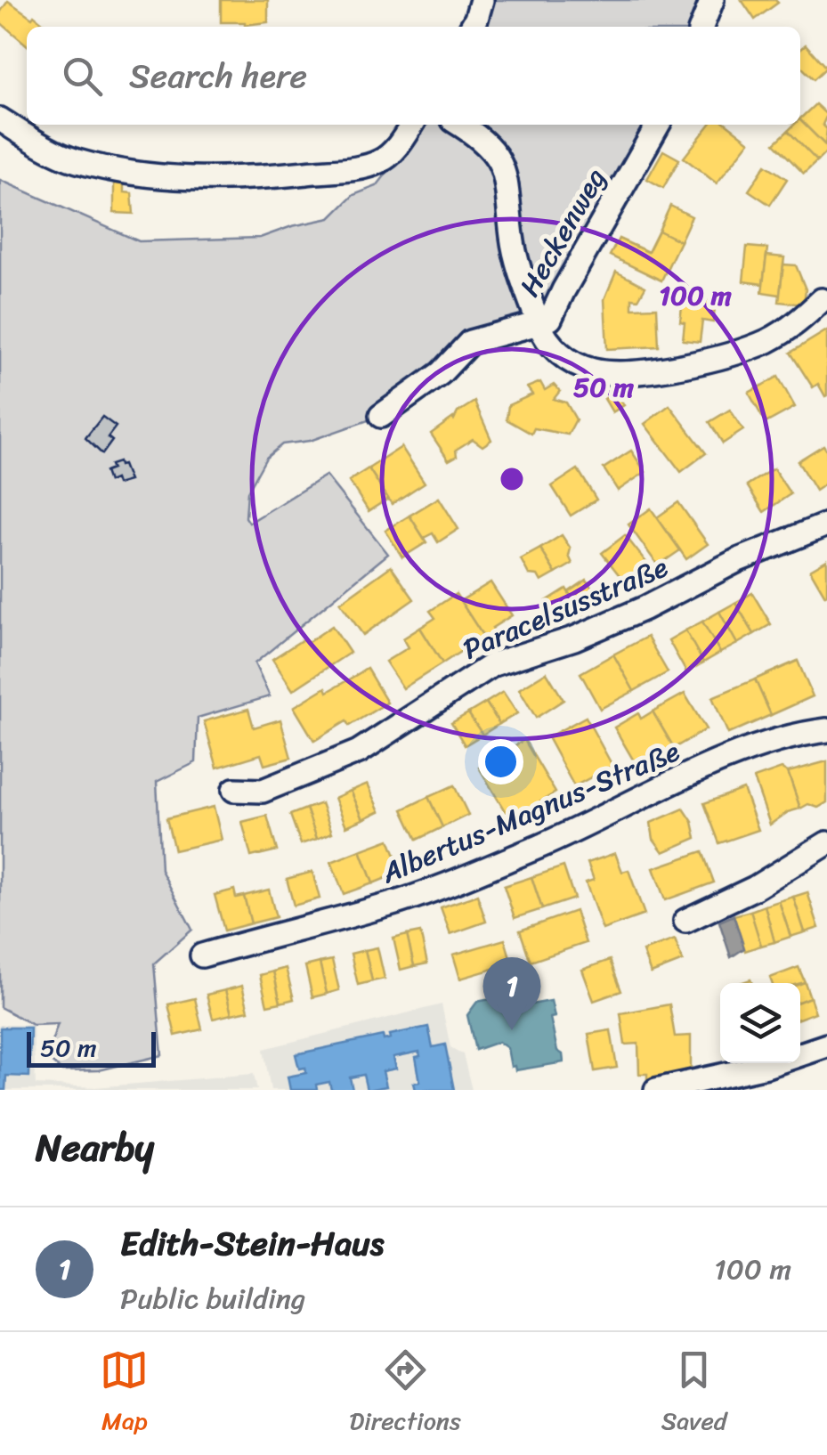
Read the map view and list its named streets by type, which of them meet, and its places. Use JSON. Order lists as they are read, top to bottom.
{
  "streets": {
    "street": ["Heckenweg", "Paracelsusstraße", "Albertus-Magnus-Straße"]
  },
  "scale_bar": "50 m",
  "page": {
    "search": "Search here",
    "pins": "1",
    "scale": "50 m",
    "heading": "Nearby",
    "list": [
      {
        "mark": "1",
        "name": "Edith-Stein-Haus",
        "note": "Public building",
        "value": "100 m"
      }
    ],
    "nav": ["Map", "Directions", "Saved"]
  },
  "rings": ["100 m", "50 m"]
}
